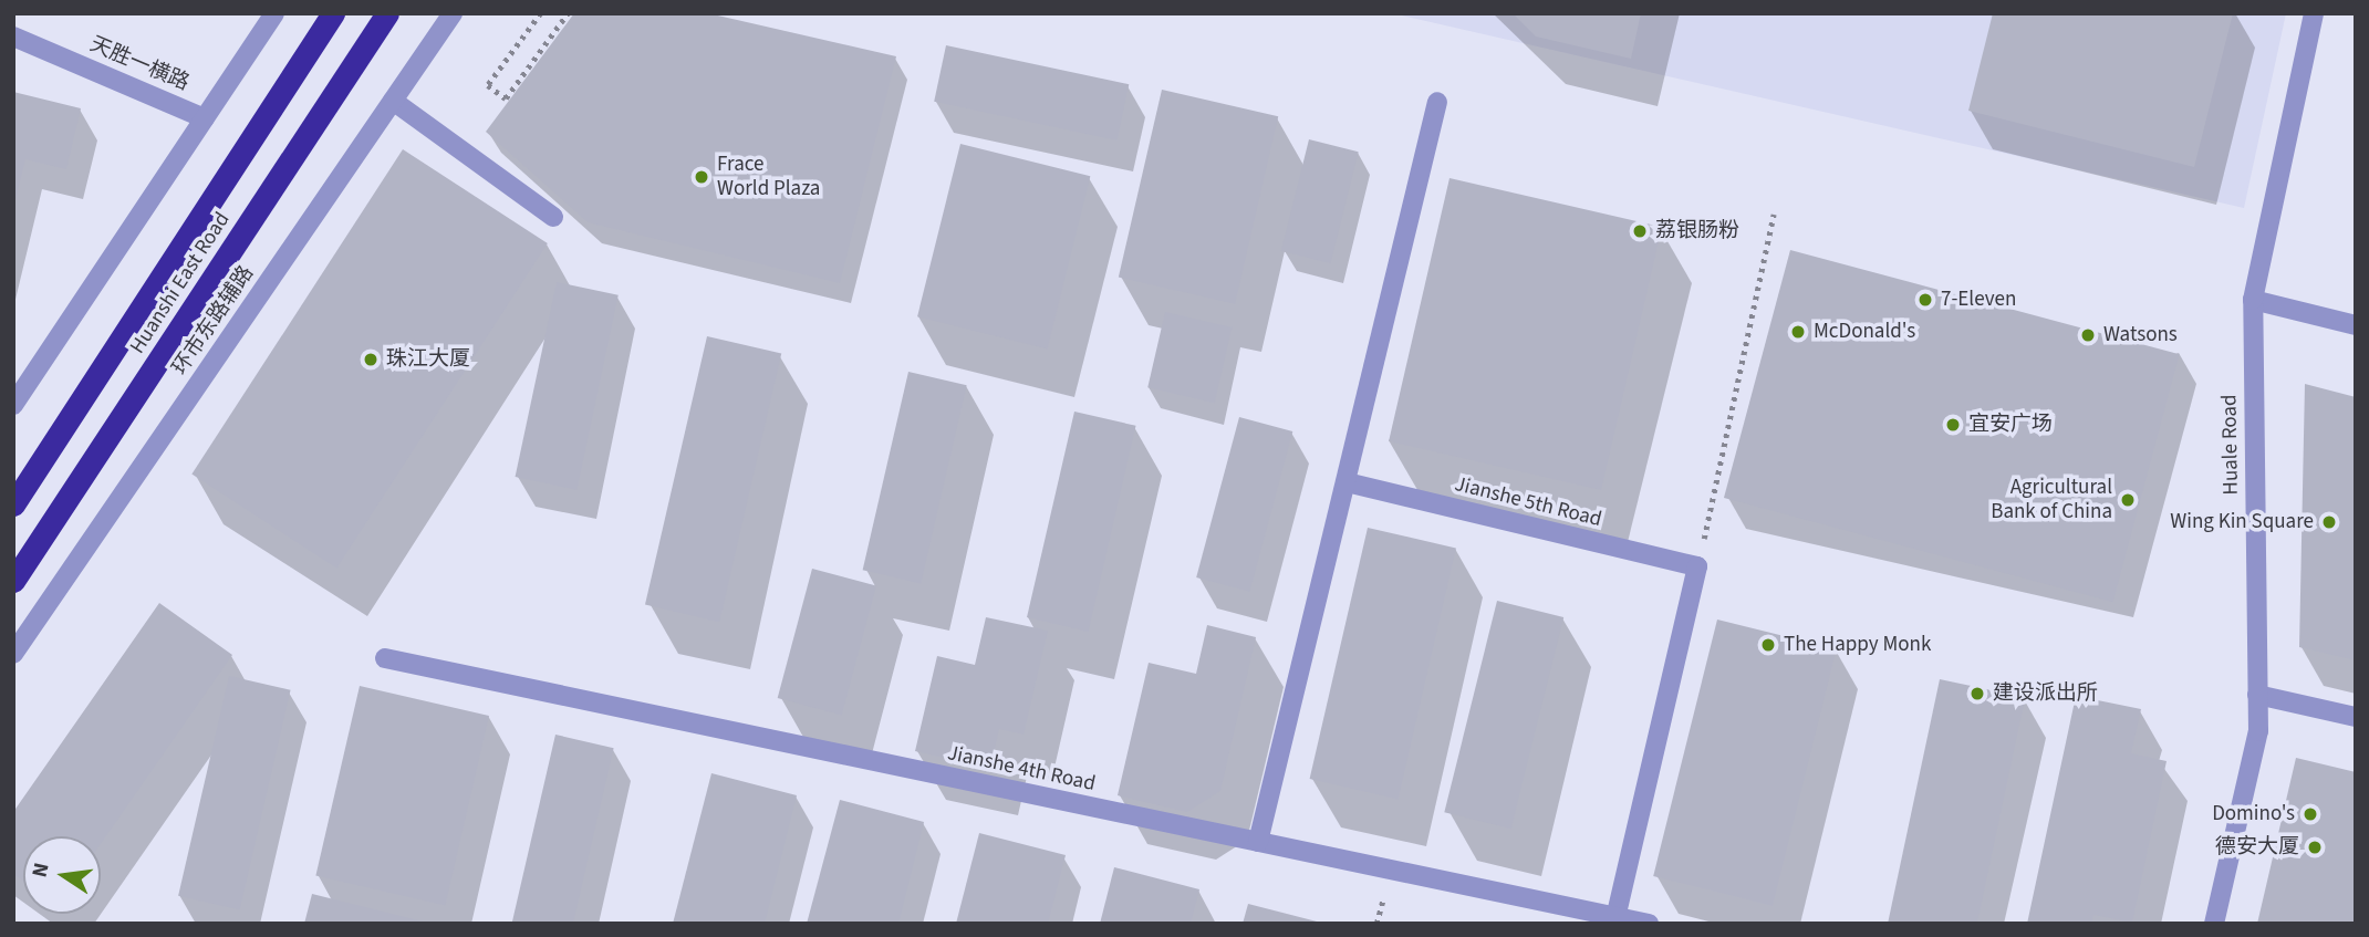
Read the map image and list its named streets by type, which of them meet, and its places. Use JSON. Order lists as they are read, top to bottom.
{
  "streets": {
    "highway": ["Huanshi East Road"],
    "street": [
      "天胜一横路",
      "环市东路辅路",
      "Huale Road",
      "Jianshe 5th Road",
      "Jianshe 4th Road"
    ]
  },
  "places": [
    "Frace World Plaza",
    "荔银肠粉",
    "7-Eleven",
    "McDonald's",
    "Watsons",
    "珠江大厦",
    "宜安广场",
    "Agricultural Bank of China",
    "Wing Kin Square",
    "The Happy Monk",
    "建设派出所",
    "Domino's",
    "德安大厦"
  ],
  "north": "left"
}
